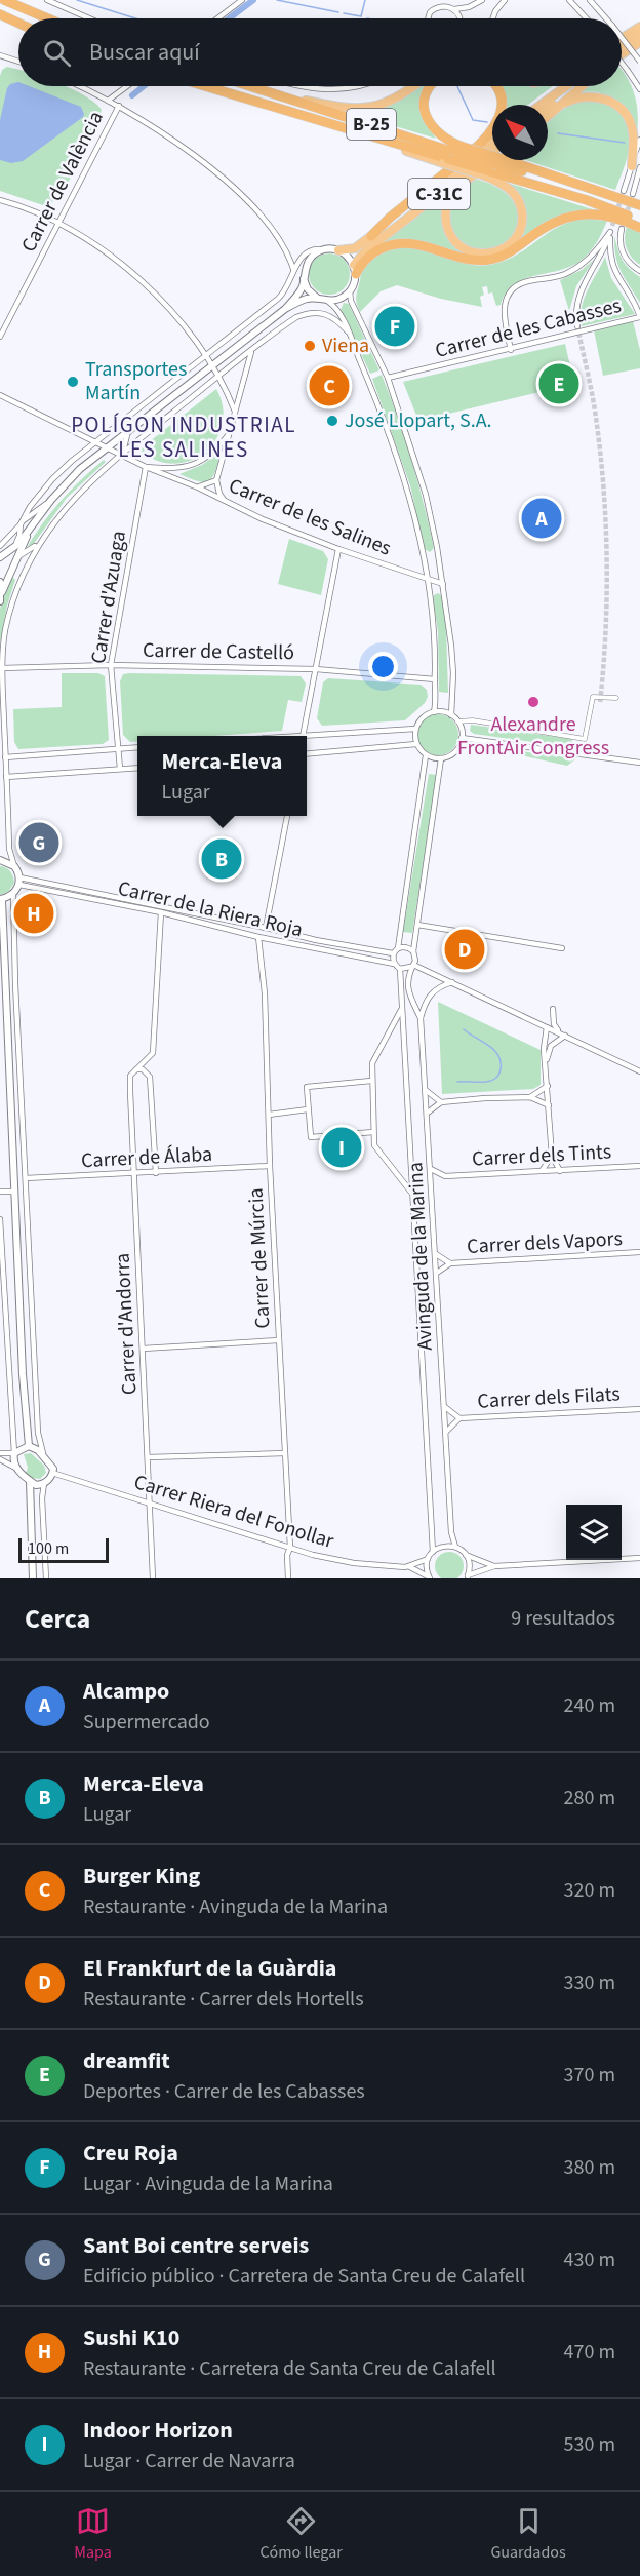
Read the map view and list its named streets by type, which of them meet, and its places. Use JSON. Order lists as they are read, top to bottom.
{
  "streets": {
    "highway": ["B-25", "C-31C"],
    "street": [
      "Carrer de València",
      "Carrer de les Cabasses",
      "Carrer de les Salines",
      "Carrer d'Azuaga",
      "Carrer de Castelló",
      "Carrer de la Riera Roja",
      "Carrer dels Tints",
      "Carrer de Álaba",
      "Carrer dels Vapors",
      "Avinguda de la Marina",
      "Carrer de Múrcia",
      "Carrer d'Andorra",
      "Carrer dels Filats",
      "Carrer Riera del Fonollar"
    ]
  },
  "crossings": [
    ["Carrer de les Salines", "Carrer d'Azuaga"],
    ["Carrer d'Azuaga", "Carrer de Castelló"],
    ["Carrer de la Riera Roja", "Avinguda de la Marina"],
    ["Carrer de la Riera Roja", "Carrer de Múrcia"],
    ["Carrer de la Riera Roja", "Carrer d'Andorra"],
    ["Carrer dels Tints", "Avinguda de la Marina"],
    ["Carrer de Álaba", "Carrer de Múrcia"],
    ["Carrer de Álaba", "Carrer d'Andorra"],
    ["Carrer dels Vapors", "Avinguda de la Marina"],
    ["Avinguda de la Marina", "Carrer dels Filats"],
    ["Carrer de Múrcia", "Carrer Riera del Fonollar"],
    ["Carrer d'Andorra", "Carrer Riera del Fonollar"]
  ],
  "districts": ["POLÍGON INDUSTRIAL LES SALINES"],
  "places": [
    "Viena",
    "Transportes Martín",
    "José Llopart, S.A.",
    "Alexandre FrontAir Congress"
  ],
  "scale_bar": "100 m",
  "north": "top left",
  "page": {
    "search": "Buscar aquí",
    "pins": [
      "F",
      "E",
      "C",
      "A",
      "G",
      "B",
      "H",
      "D",
      "I"
    ],
    "popup": ["Merca-Eleva", "Lugar"],
    "scale": "100 m",
    "heading": ["Cerca", "9 resultados"],
    "list": [
      {
        "mark": "A",
        "name": "Alcampo",
        "note": "Supermercado",
        "value": "240 m"
      },
      {
        "mark": "B",
        "name": "Merca-Eleva",
        "note": "Lugar",
        "value": "280 m"
      },
      {
        "mark": "C",
        "name": "Burger King",
        "note": "Restaurante · Avinguda de la Marina",
        "value": "320 m"
      },
      {
        "mark": "D",
        "name": "El Frankfurt de la Guàrdia",
        "note": "Restaurante · Carrer dels Hortells",
        "value": "330 m"
      },
      {
        "mark": "E",
        "name": "dreamfit",
        "note": "Deportes · Carrer de les Cabasses",
        "value": "370 m"
      },
      {
        "mark": "F",
        "name": "Creu Roja",
        "note": "Lugar · Avinguda de la Marina",
        "value": "380 m"
      },
      {
        "mark": "G",
        "name": "Sant Boi centre serveis",
        "note": "Edificio público · Carretera de Santa Creu de Calafell",
        "value": "430 m"
      },
      {
        "mark": "H",
        "name": "Sushi K10",
        "note": "Restaurante · Carretera de Santa Creu de Calafell",
        "value": "470 m"
      },
      {
        "mark": "I",
        "name": "Indoor Horizon",
        "note": "Lugar · Carrer de Navarra",
        "value": "530 m"
      }
    ],
    "nav": ["Mapa", "Cómo llegar", "Guardados"]
  }
}
